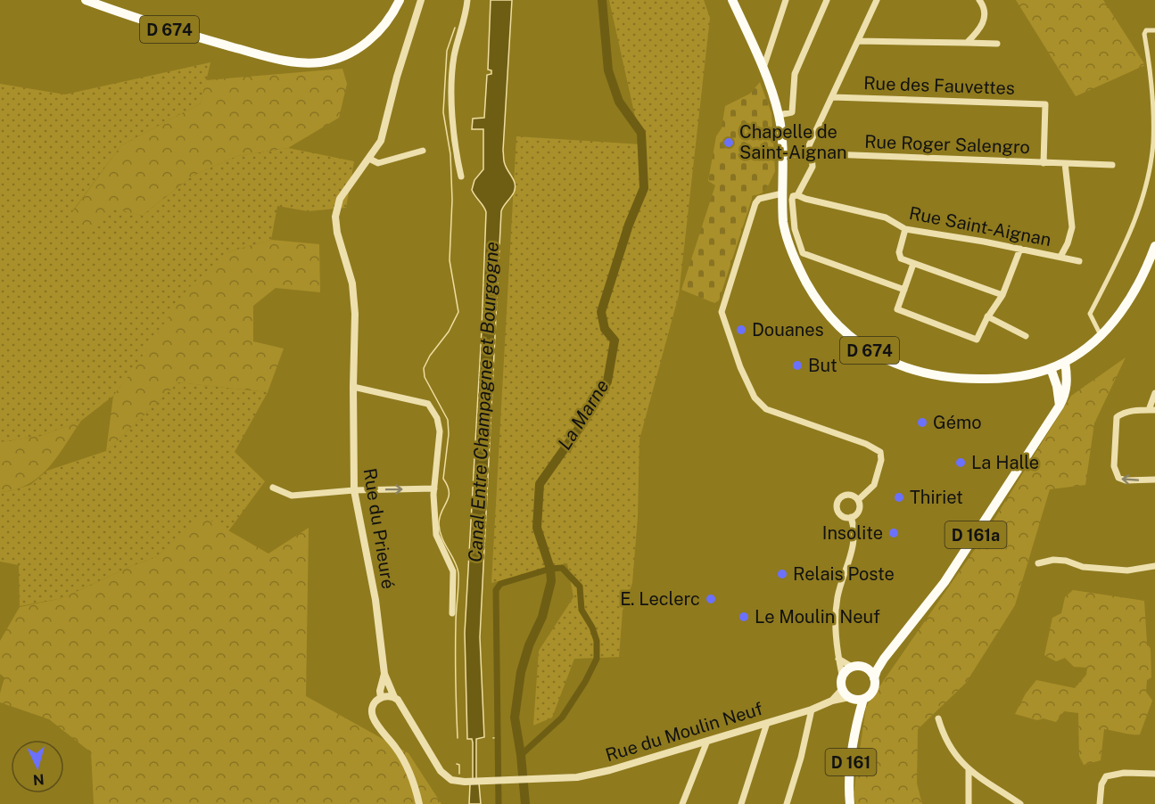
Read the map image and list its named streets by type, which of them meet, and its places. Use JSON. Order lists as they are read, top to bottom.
{
  "streets": {
    "main road": ["D 674", "D 161a", "D 161"],
    "street": [
      "Rue des Fauvettes",
      "Rue Roger Salengro",
      "Rue Saint-Aignan",
      "Rue du Prieuré",
      "Rue du Moulin Neuf"
    ]
  },
  "crossings": [
    ["D 674", "Rue Roger Salengro"],
    ["D 674", "D 161a"],
    ["Rue des Fauvettes", "Rue Roger Salengro"],
    ["Rue du Prieuré", "Rue du Moulin Neuf"],
    ["D 161a", "Rue du Moulin Neuf"],
    ["D 161a", "D 161"],
    ["Rue du Moulin Neuf", "D 161"]
  ],
  "water": ["Canal Entre Champagne et Bourgogne", "La Marne"],
  "places": [
    "Chapelle de Saint-Aignan",
    "Douanes",
    "But",
    "Gémo",
    "La Halle",
    "Thiriet",
    "Insolite",
    "Relais Poste",
    "E. Leclerc",
    "Le Moulin Neuf"
  ],
  "north": "bottom"
}
